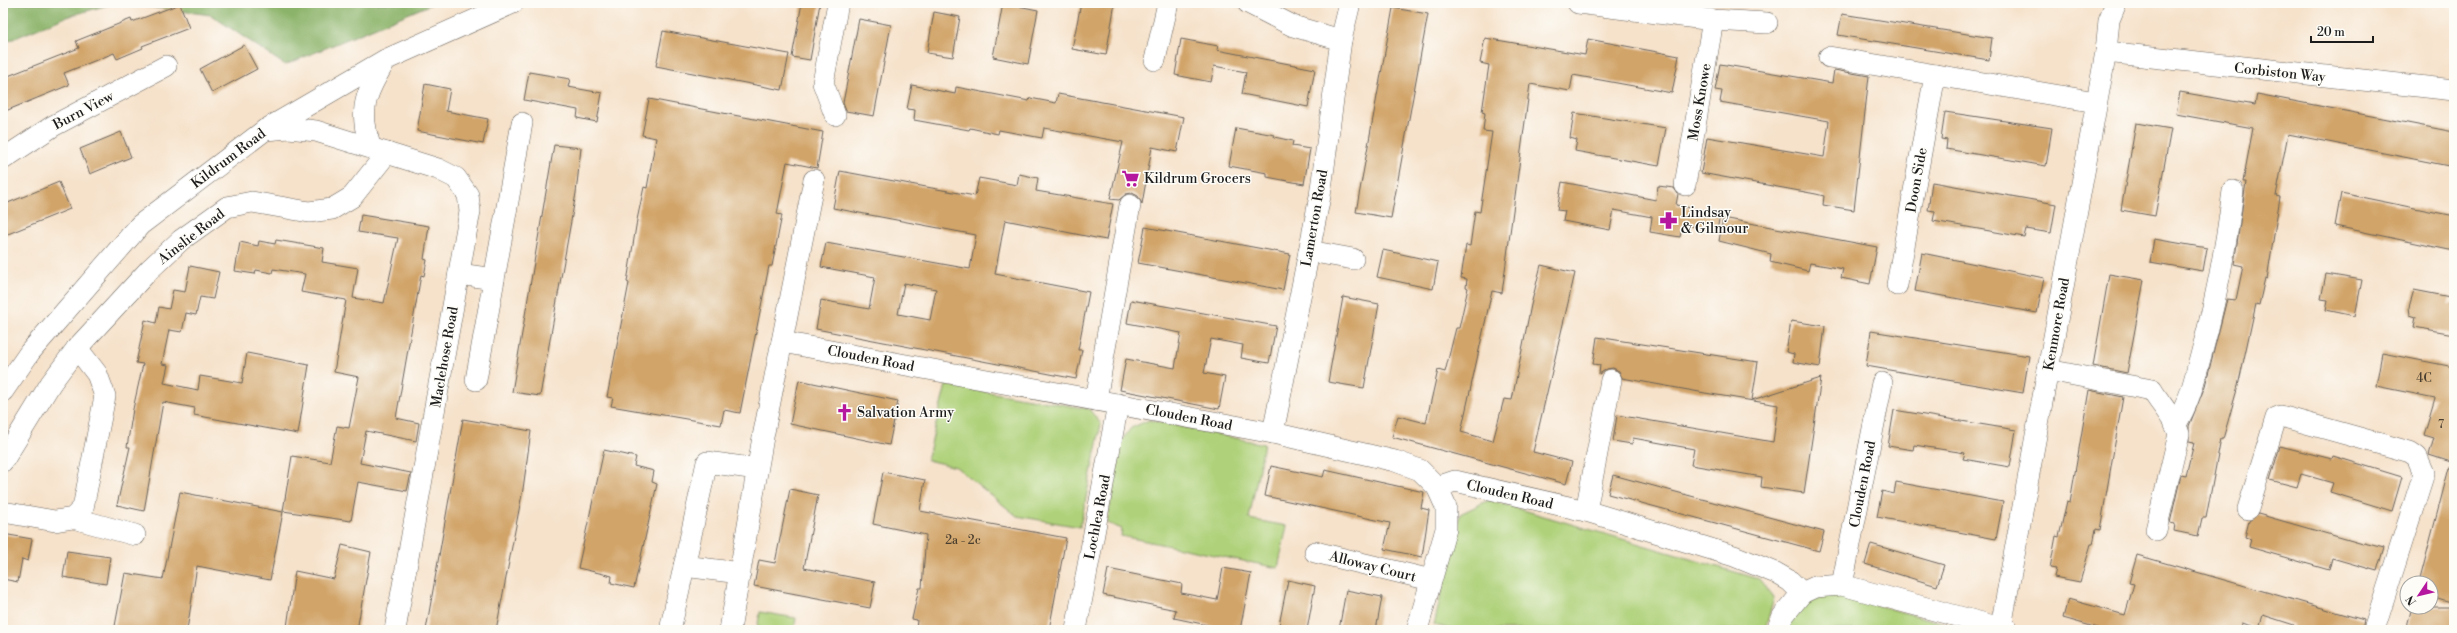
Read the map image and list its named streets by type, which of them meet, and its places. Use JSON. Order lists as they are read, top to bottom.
{
  "streets": {
    "street": [
      "Corbiston Way",
      "Moss Knowe",
      "Burn View",
      "Kildrum Road",
      "Doon Side",
      "Lamerton Road",
      "Ainslie Road",
      "Kenmore Road",
      "Maclehose Road",
      "Clouden Road",
      "Lochlea Road",
      "Alloway Court"
    ]
  },
  "crossings": [
    ["Corbiston Way", "Kenmore Road"],
    ["Kildrum Road", "Maclehose Road"],
    ["Lamerton Road", "Clouden Road"],
    ["Ainslie Road", "Maclehose Road"],
    ["Clouden Road", "Lochlea Road"]
  ],
  "places": {
    "supermarket": ["Kildrum Grocers"],
    "pharmacy": ["Lindsay & Gilmour"],
    "church": ["Salvation Army"]
  },
  "house_numbers": ["4C", "7", "2a - 2c"],
  "scale_bar": "20 m",
  "north": "bottom left"
}
